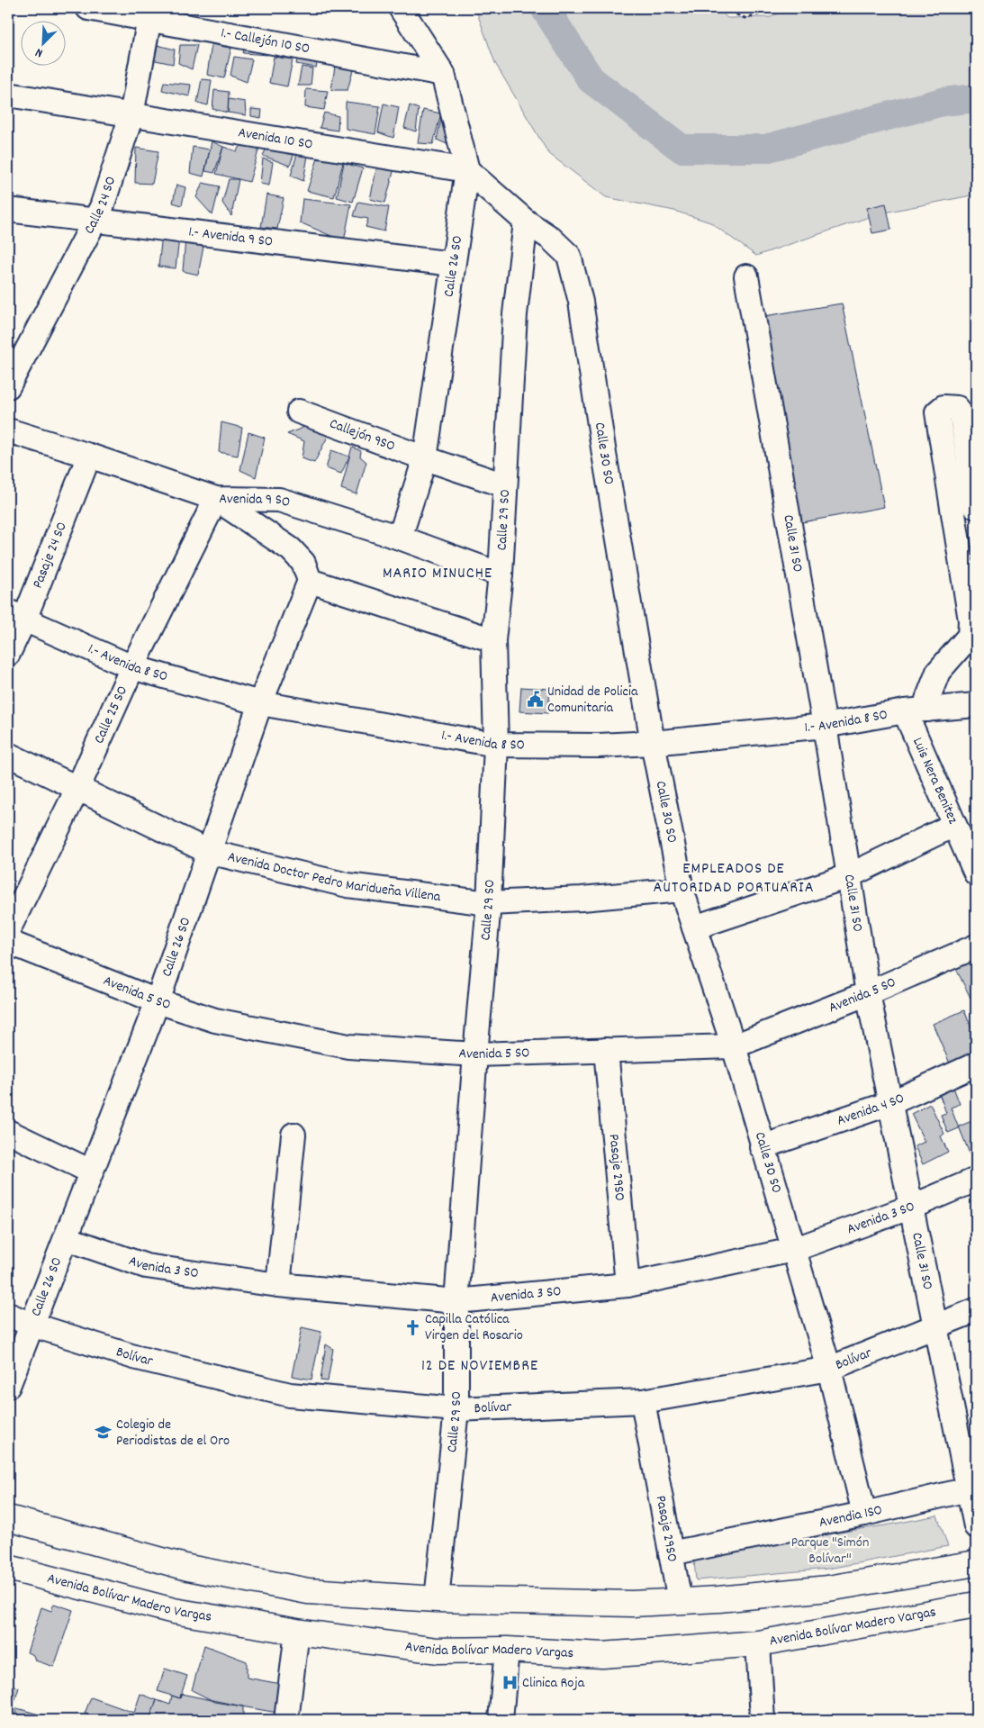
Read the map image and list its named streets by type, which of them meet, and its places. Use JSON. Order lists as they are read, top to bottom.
{
  "streets": {
    "main road": ["Avenida Bolívar Madero Vargas"],
    "street": [
      "1.- Callejón 10 SO",
      "Avenida 10 SO",
      "Calle 24 SO",
      "1.- Avenida 9 SO",
      "Calle 26 SO",
      "Callejón 9SO",
      "Calle 30 SO",
      "Avenida 9 SO",
      "Calle 29 SO",
      "Calle 31 SO",
      "Pasaje 24 SO",
      "1.- Avenida 8 SO",
      "Calle 25 SO",
      "Luis Nera Benitez",
      "Avenida Doctor Pedro Maridueña Villena",
      "Avenida 5 SO",
      "Avenida 4 SO",
      "Pasaje 29SO",
      "Avenida 3 SO",
      "Bolívar",
      "Avendia 1SO"
    ]
  },
  "crossings": [
    ["1.- Callejón 10 SO", "Calle 24 SO"],
    ["1.- Callejón 10 SO", "Calle 26 SO"],
    ["Avenida 10 SO", "Calle 24 SO"],
    ["Avenida 10 SO", "Calle 26 SO"],
    ["Calle 24 SO", "1.- Avenida 9 SO"],
    ["1.- Avenida 9 SO", "Calle 26 SO"],
    ["Calle 26 SO", "Callejón 9SO"],
    ["Calle 26 SO", "Avenida 9 SO"],
    ["Calle 26 SO", "1.- Avenida 8 SO"],
    ["Calle 26 SO", "Avenida Doctor Pedro Maridueña Villena"],
    ["Calle 26 SO", "Avenida 5 SO"],
    ["Calle 26 SO", "Avenida 3 SO"],
    ["Calle 26 SO", "Bolívar"],
    ["Callejón 9SO", "Calle 29 SO"],
    ["Calle 30 SO", "Calle 29 SO"],
    ["Calle 30 SO", "1.- Avenida 8 SO"],
    ["Calle 30 SO", "Avenida Doctor Pedro Maridueña Villena"],
    ["Calle 30 SO", "Avenida 5 SO"],
    ["Calle 30 SO", "Avenida 4 SO"],
    ["Calle 30 SO", "Avenida 3 SO"],
    ["Calle 30 SO", "Bolívar"],
    ["Calle 30 SO", "Avendia 1SO"],
    ["Avenida 9 SO", "Calle 29 SO"],
    ["Avenida 9 SO", "Pasaje 24 SO"],
    ["Avenida 9 SO", "Calle 25 SO"],
    ["Calle 29 SO", "1.- Avenida 8 SO"],
    ["Calle 29 SO", "Avenida Doctor Pedro Maridueña Villena"],
    ["Calle 29 SO", "Avenida 5 SO"],
    ["Calle 29 SO", "Avenida 3 SO"],
    ["Calle 29 SO", "Bolívar"],
    ["Calle 31 SO", "1.- Avenida 8 SO"],
    ["Calle 31 SO", "Avenida 5 SO"],
    ["Calle 31 SO", "Avenida 4 SO"],
    ["Calle 31 SO", "Avenida 3 SO"],
    ["Calle 31 SO", "Bolívar"],
    ["Calle 31 SO", "Avendia 1SO"],
    ["Pasaje 24 SO", "1.- Avenida 8 SO"],
    ["1.- Avenida 8 SO", "Calle 25 SO"],
    ["1.- Avenida 8 SO", "Luis Nera Benitez"],
    ["Calle 25 SO", "Avenida Doctor Pedro Maridueña Villena"],
    ["Avenida 5 SO", "Pasaje 29SO"],
    ["Pasaje 29SO", "Avenida 3 SO"],
    ["Pasaje 29SO", "Bolívar"],
    ["Pasaje 29SO", "Avendia 1SO"]
  ],
  "districts": ["MARIO MINUCHE", "EMPLEADOS DE AUTORIDAD PORTUARIA", "12 DE NOVIEMBRE"],
  "parks": ["Parque \"Simón Bolívar\""],
  "places": {
    "public building": ["Unidad de Policia Comunitaria"],
    "church": ["Capilla Católica Virgen del Rosario"],
    "school or university": ["Colegio de Periodistas de el Oro"],
    "hospital": ["Clinica Roja"]
  },
  "north": "bottom left"
}
